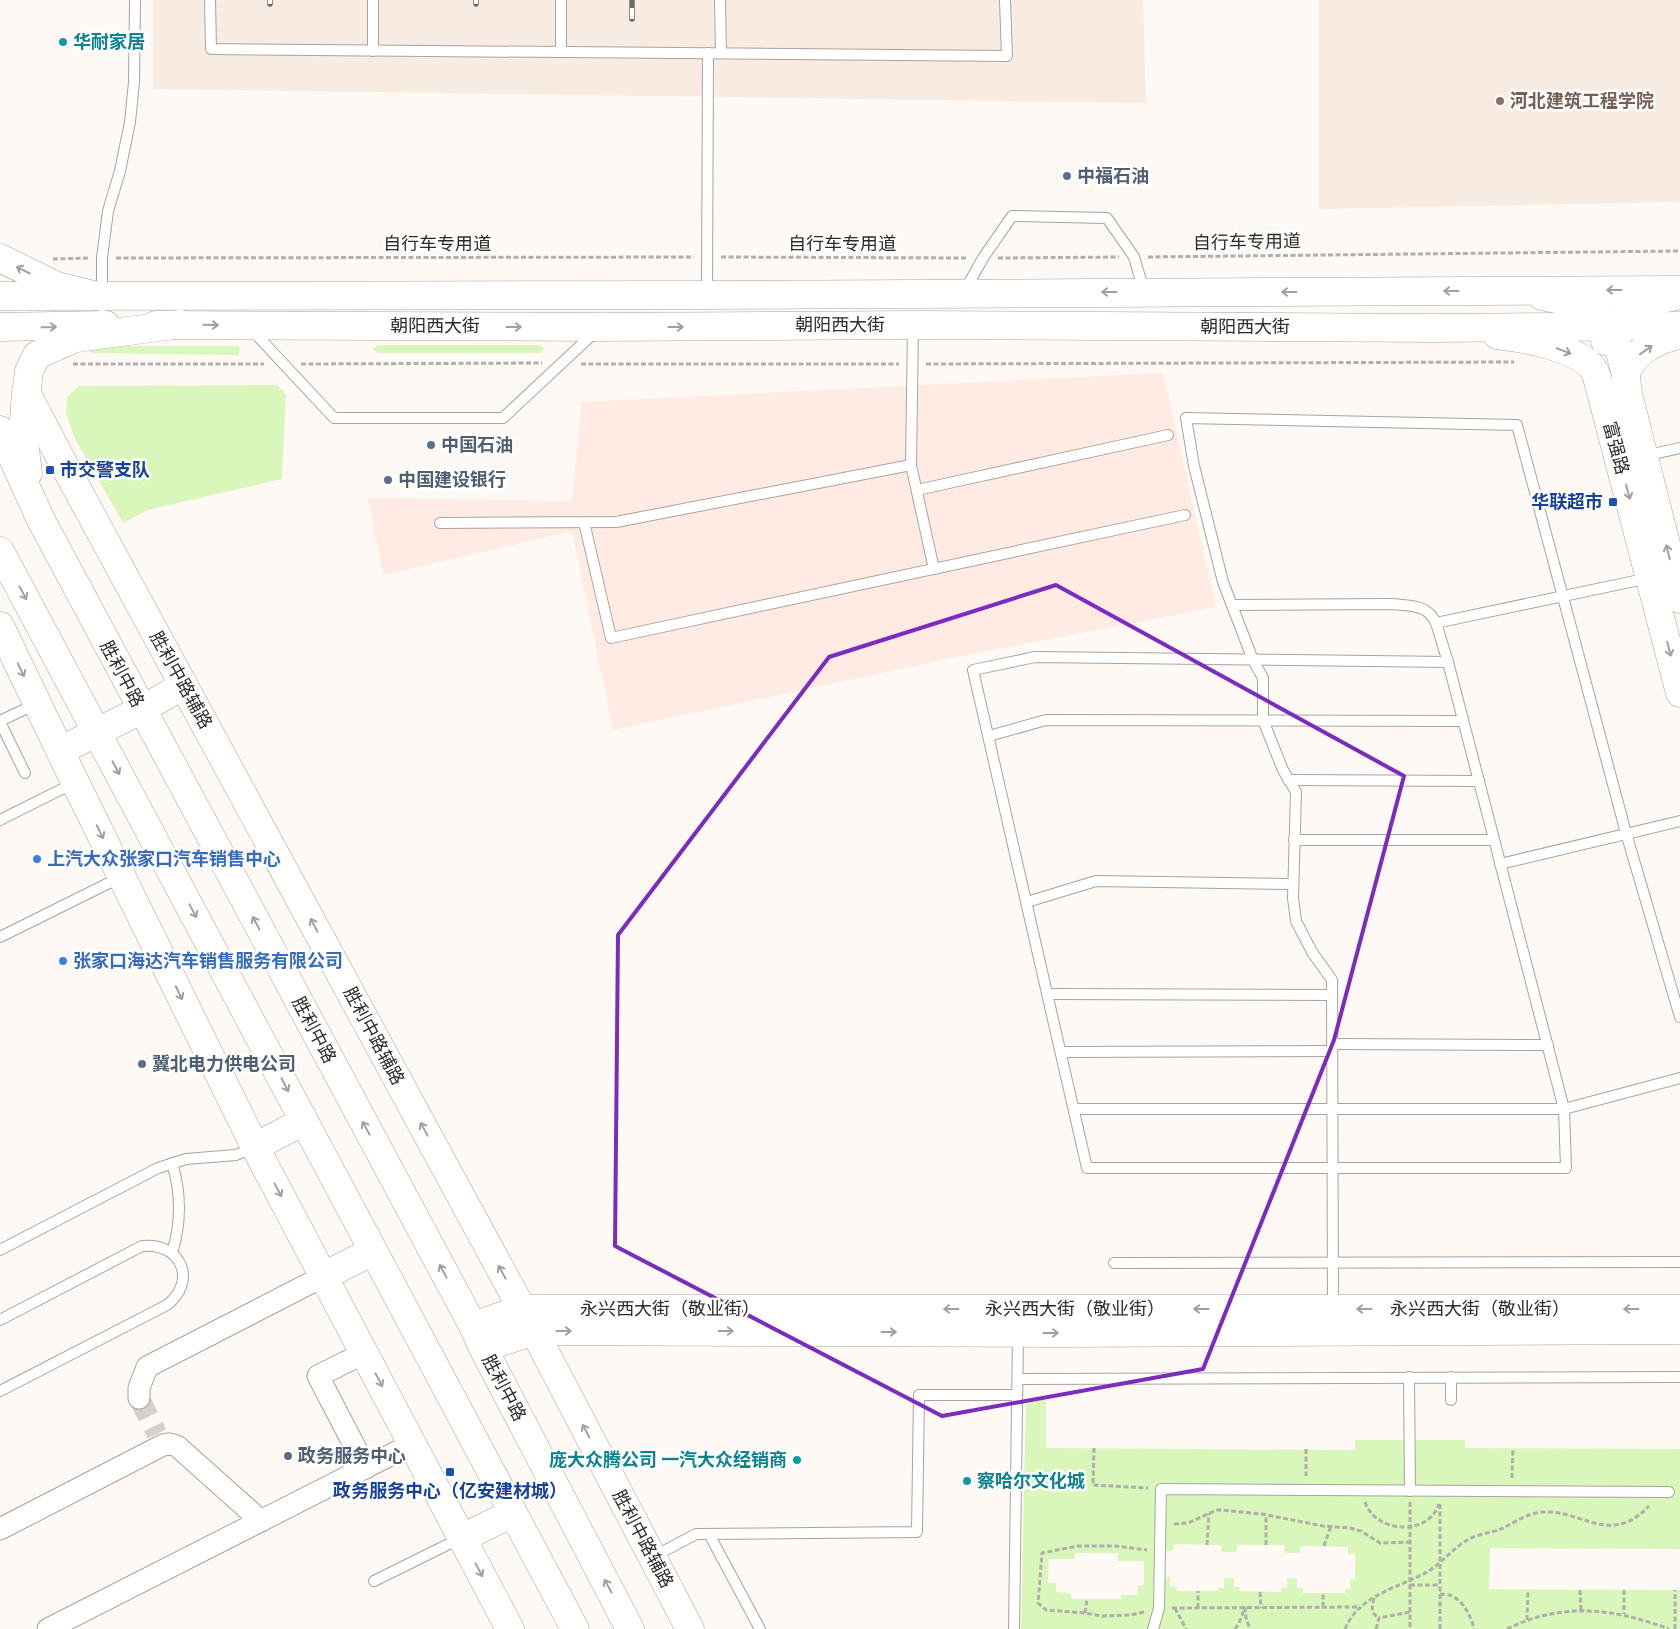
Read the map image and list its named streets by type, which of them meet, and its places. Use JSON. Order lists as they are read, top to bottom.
{
  "streets": {
    "main road": [
      "朝阳西大街",
      "富强路",
      "胜利中路",
      "胜利中路辅路",
      "永兴西大街（敬业街）"
    ],
    "path": ["自行车专用道"]
  },
  "crossings": [
    ["朝阳西大街", "富强路"],
    ["胜利中路", "永兴西大街（敬业街）"],
    ["胜利中路辅路", "永兴西大街（敬业街）"]
  ],
  "places": {
    "other": [
      "华耐家居",
      "河北建筑工程学院",
      "中福石油",
      "中国石油",
      "中国建设银行",
      "上汽大众张家口汽车销售中心",
      "张家口海达汽车销售服务有限公司",
      "冀北电力供电公司",
      "政务服务中心",
      "庞大众腾公司 一汽大众经销商",
      "察哈尔文化城"
    ],
    "transit": ["市交警支队", "华联超市", "政务服务中心（亿安建材城）"]
  }
}
